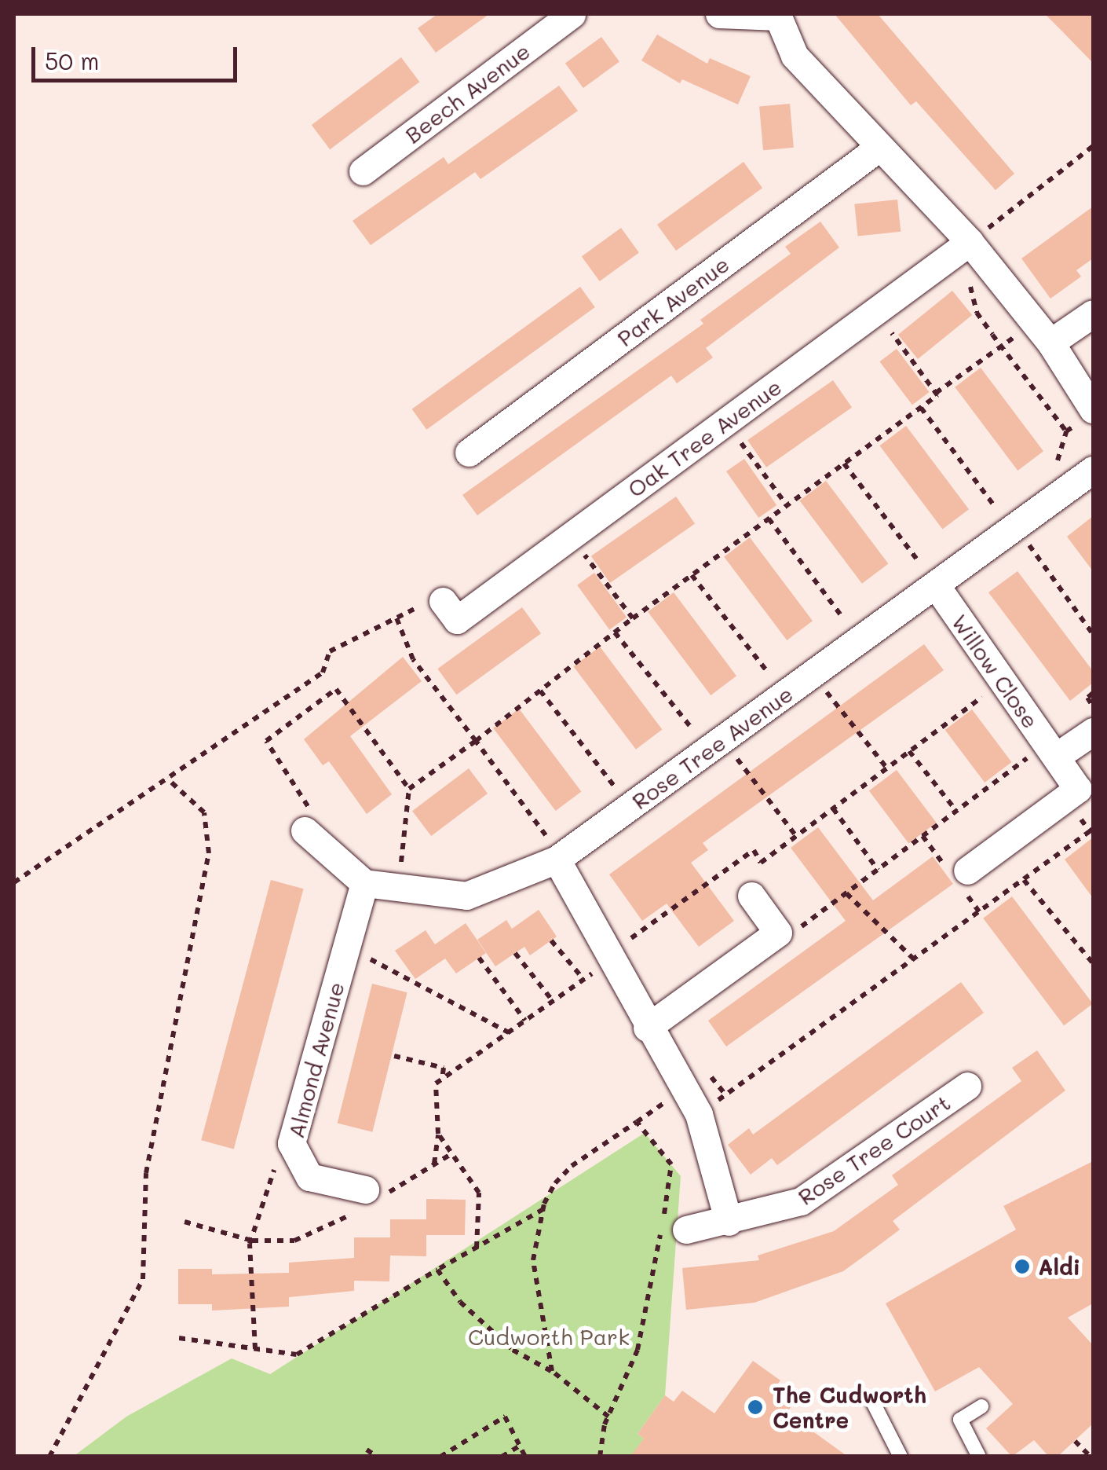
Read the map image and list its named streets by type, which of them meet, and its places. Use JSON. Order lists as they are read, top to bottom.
{
  "streets": {
    "street": [
      "Beech Avenue",
      "Park Avenue",
      "Oak Tree Avenue",
      "Willow Close",
      "Rose Tree Avenue",
      "Almond Avenue",
      "Rose Tree Court"
    ]
  },
  "crossings": [
    ["Willow Close", "Rose Tree Avenue"],
    ["Rose Tree Avenue", "Almond Avenue"]
  ],
  "parks": ["Cudworth Park"],
  "places": ["Aldi", "The Cudworth Centre"],
  "scale_bar": "50 m"
}
